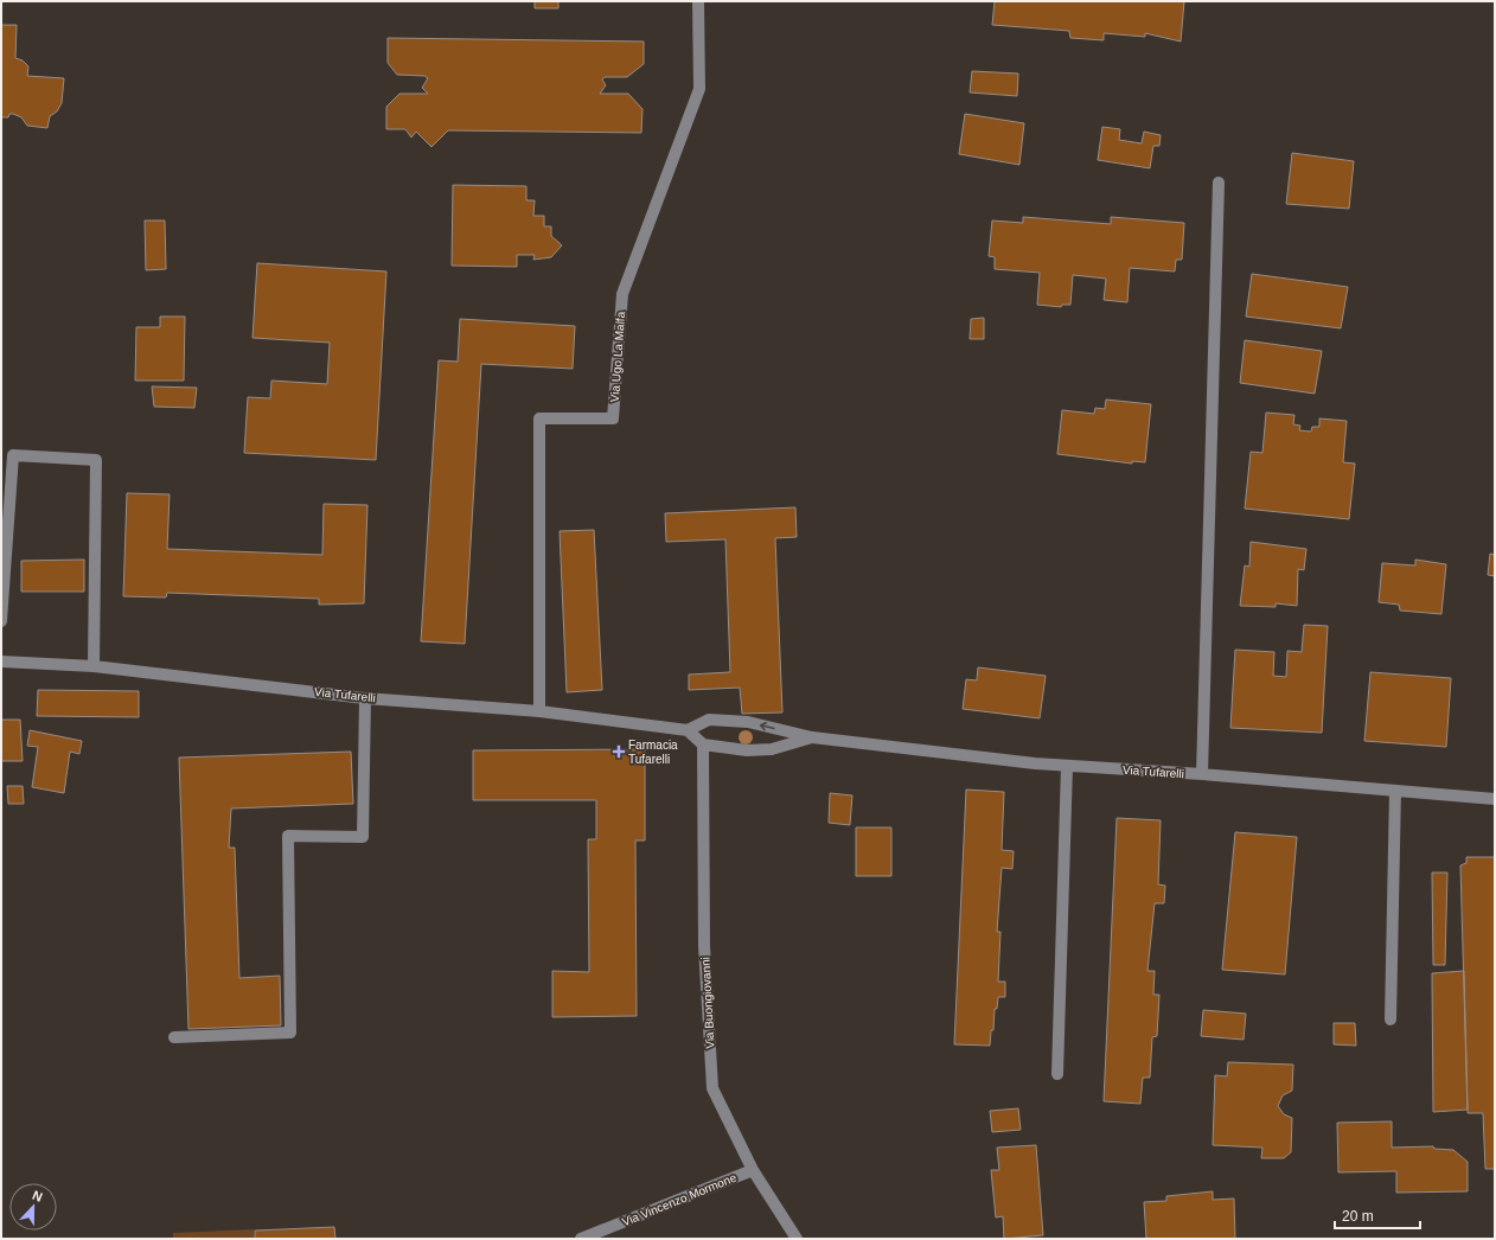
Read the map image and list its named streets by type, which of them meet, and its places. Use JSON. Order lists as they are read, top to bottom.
{
  "streets": {
    "street": [
      "Via Ugo La Malfa",
      "Via Tufarelli",
      "Via Buongiovanni",
      "Via Vincenzo Mormone"
    ]
  },
  "crossings": [
    ["Via Ugo La Malfa", "Via Tufarelli"],
    ["Via Tufarelli", "Via Buongiovanni"],
    ["Via Buongiovanni", "Via Vincenzo Mormone"]
  ],
  "places": {
    "health": ["Farmacia Tufarelli"]
  },
  "scale_bar": "20 m",
  "north": "top"
}
